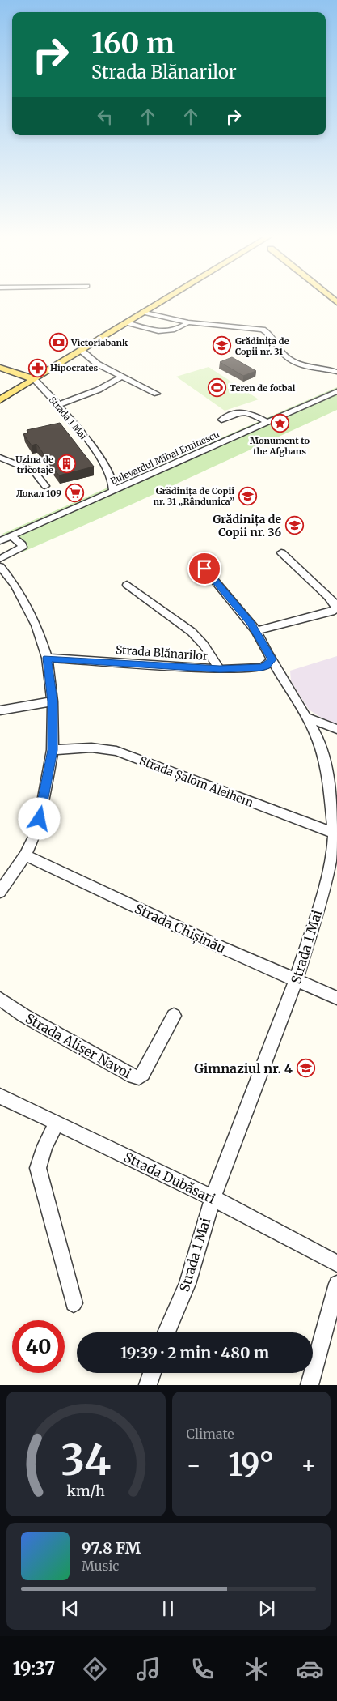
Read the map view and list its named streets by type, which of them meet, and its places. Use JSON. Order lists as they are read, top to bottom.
{
  "streets": {
    "main road": ["Strada 1 Mai"],
    "street": [
      "Bulevardul Mihai Eminescu",
      "Strada Blănarilor",
      "Strada Șalom Aleihem",
      "Strada Chișinău",
      "Strada Alișer Navoi",
      "Strada Dubăsari"
    ]
  },
  "crossings": [
    ["Strada 1 Mai", "Bulevardul Mihai Eminescu"],
    ["Strada 1 Mai", "Strada Blănarilor"],
    ["Strada 1 Mai", "Strada Șalom Aleihem"],
    ["Strada 1 Mai", "Strada Chișinău"],
    ["Strada 1 Mai", "Strada Dubăsari"]
  ],
  "places": {
    "bank": ["Victoriabank"],
    "school or university": [
      "Grădinița de Copii nr. 31",
      "Grădinița de Copii nr. 31 „Rândunica”",
      "Grădinița de Copii nr. 36",
      "Gimnaziul nr. 4"
    ],
    "pharmacy": ["Hipocrates"],
    "sports": ["Teren de fotbal"],
    "place": ["Monument to the Afghans"],
    "building": ["Uzina de tricotaje"],
    "supermarket": ["Локал 109"]
  },
  "page": {
    "turn": ["160 m", "Strada Blănarilor"],
    "limit": "40",
    "trip": "19:39 · 2 min · 480 m",
    "tile": "Climate",
    "heat": ["−", "19°", "+"],
    "song": ["97.8 FM", "Music"],
    "tabs": "19:37",
    "gauge": ["34", "km/h"]
  }
}
